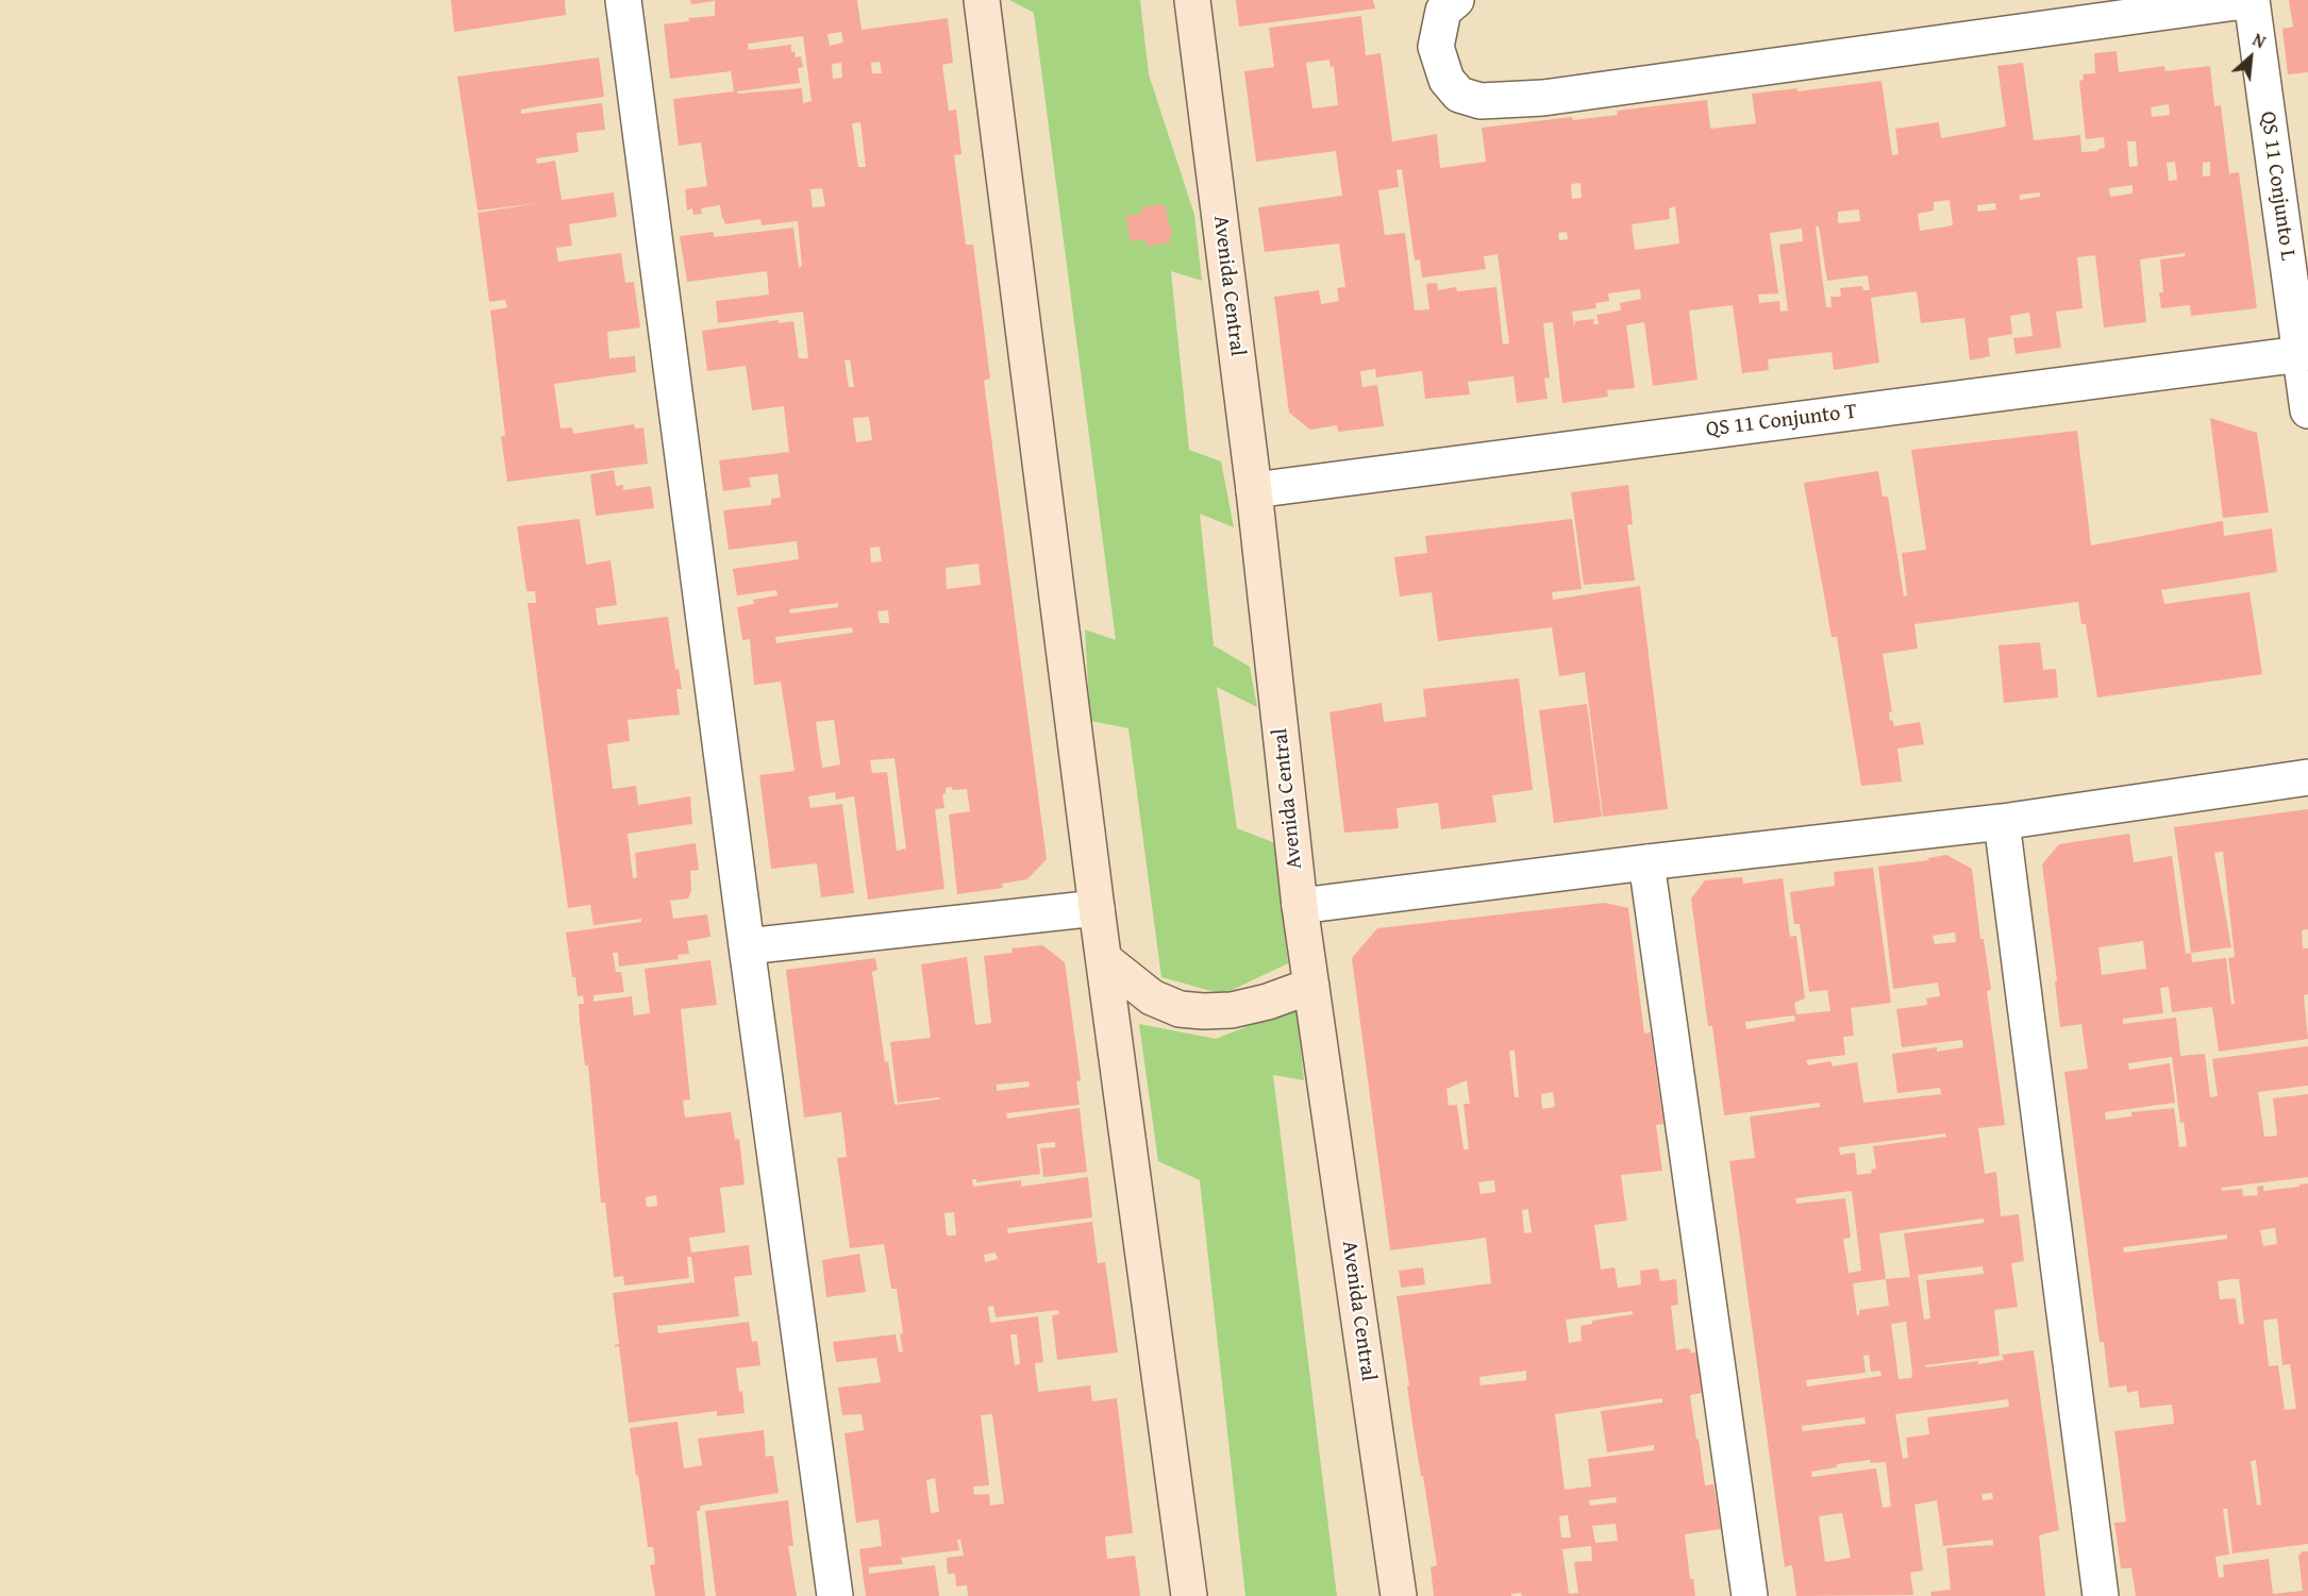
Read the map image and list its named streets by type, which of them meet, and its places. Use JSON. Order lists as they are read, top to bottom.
{
  "streets": {
    "street": ["QS 11 Conjunto L", "Avenida Central", "QS 11 Conjunto T"]
  },
  "crossings": [
    ["QS 11 Conjunto L", "QS 11 Conjunto T"],
    ["Avenida Central", "QS 11 Conjunto T"]
  ],
  "north": "top right"
}
